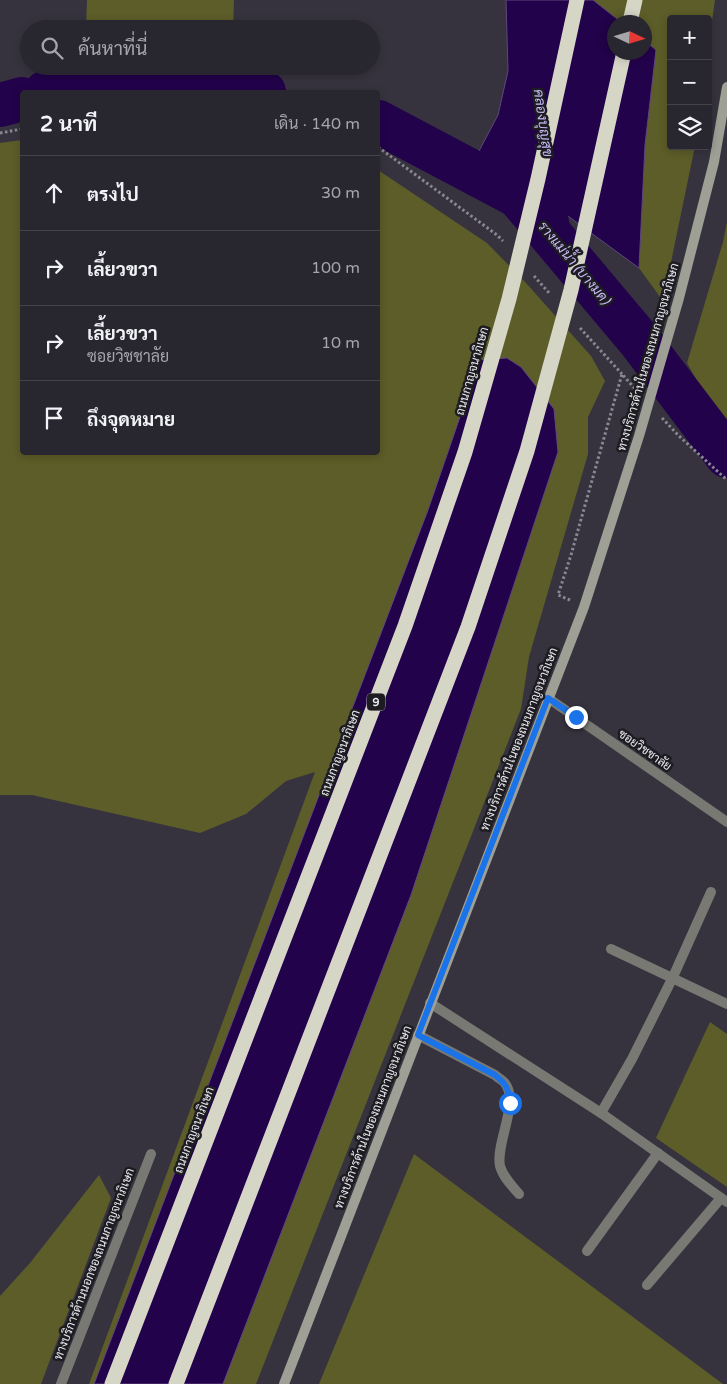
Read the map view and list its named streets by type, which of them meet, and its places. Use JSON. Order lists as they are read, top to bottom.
{
  "streets": {
    "highway": ["ถนนกาญจนาภิเษก", "9"],
    "main road": ["ทางบริการด้านในของถนนกาญจนาภิเษก"],
    "street": ["ซอยวิชชาลัย", "ทางบริการด้านนอกของถนนกาญจนาภิเษก"]
  },
  "crossings": [
    ["ทางบริการด้านในของถนนกาญจนาภิเษก", "ซอยวิชชาลัย"]
  ],
  "water": ["คลองบุญสุข", "รางแม่น้ำ (บางมด)"],
  "north": "right",
  "page": {
    "map_buttons": ["+", "−"],
    "search": "ค้นหาที่นี่",
    "heading": ["2 นาที", "เดิน · 140 m"],
    "list": [
      ["ตรงไป", "30 m"],
      ["เลี้ยวขวา", "100 m"],
      ["เลี้ยวขวา", "ซอยวิชชาลัย", "10 m"],
      "ถึงจุดหมาย"
    ]
  }
}
